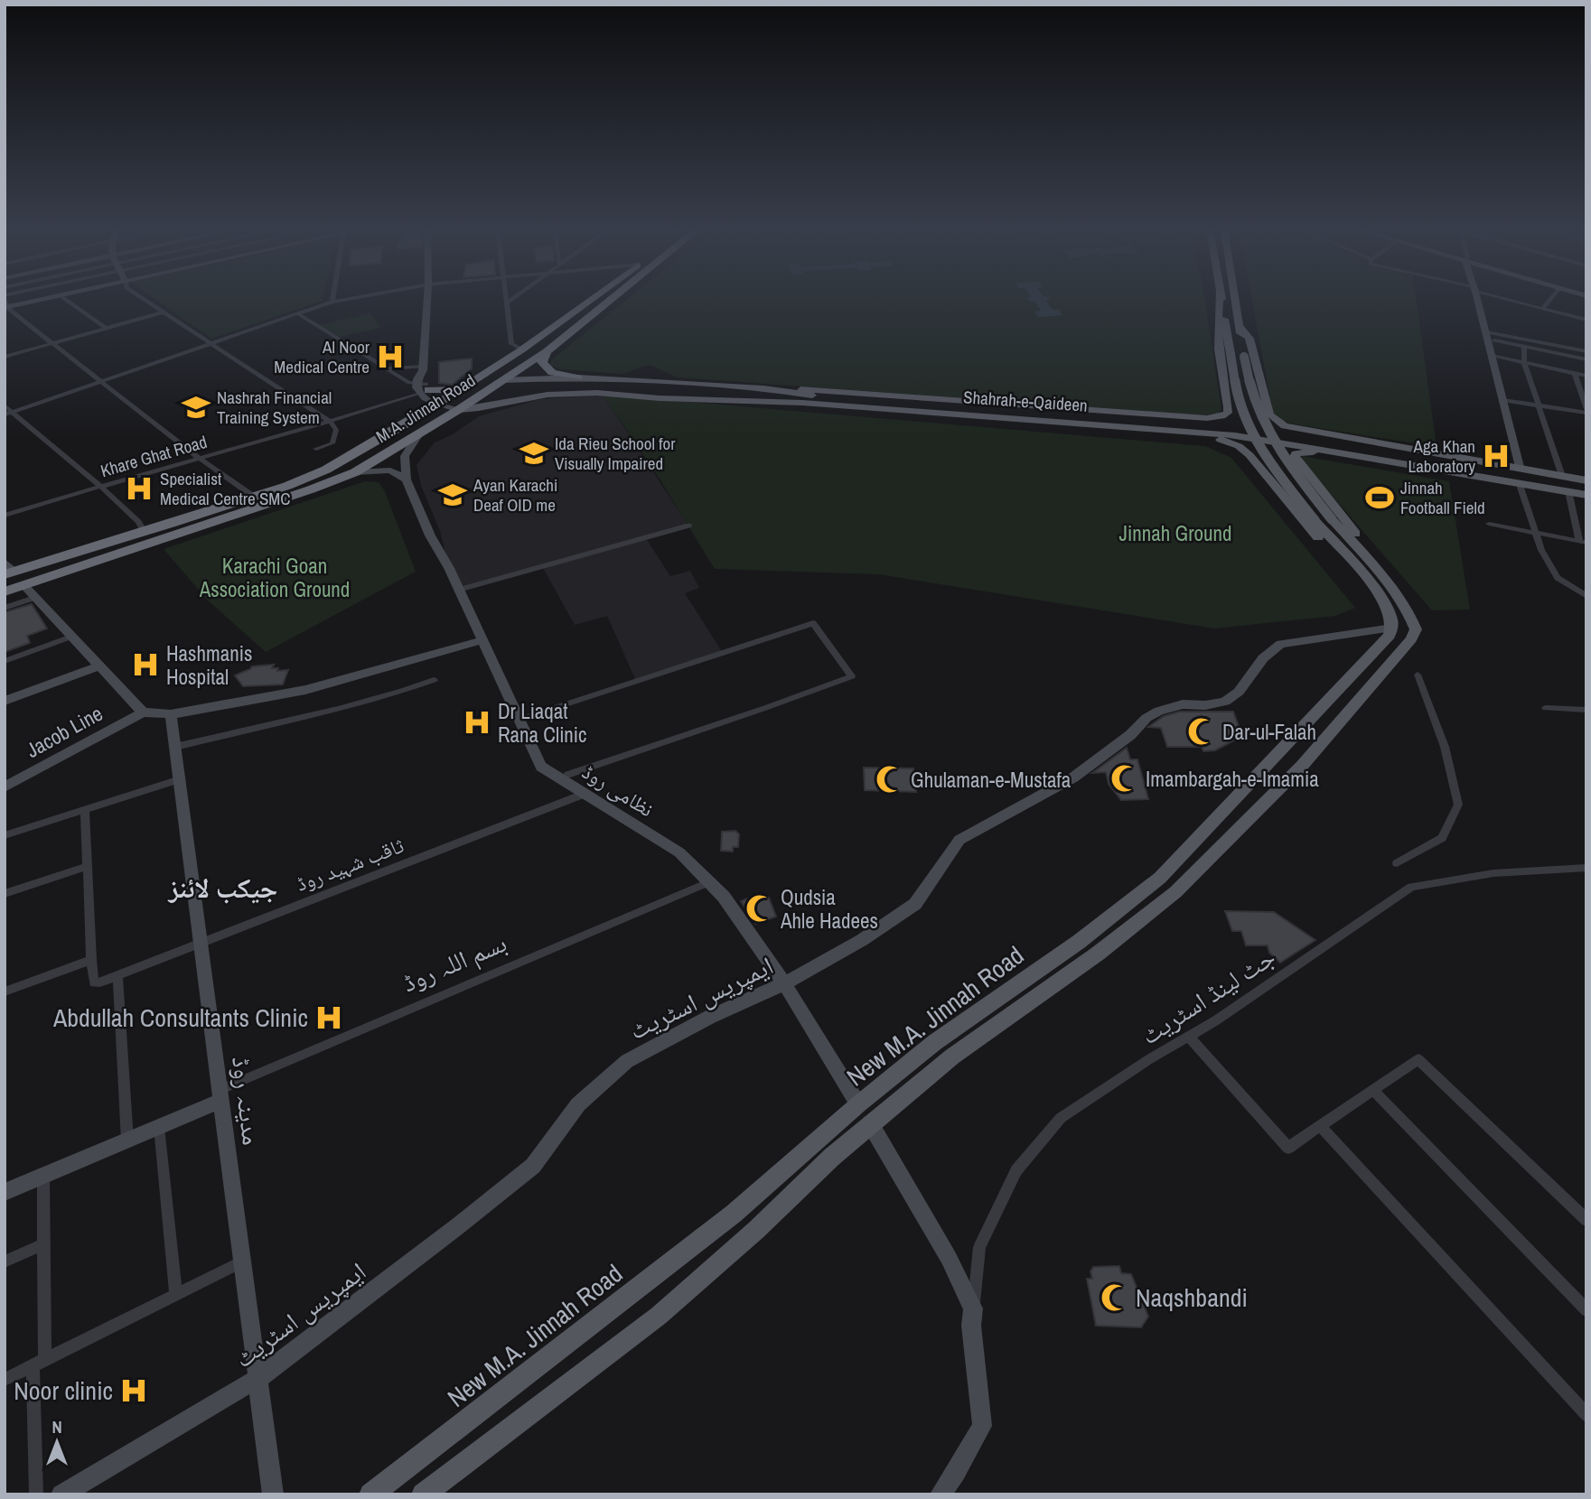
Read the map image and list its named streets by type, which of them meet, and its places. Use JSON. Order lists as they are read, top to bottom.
{
  "streets": {
    "highway": ["M.A. Jinnah Road"],
    "main road": ["Shahrah-e-Qaideen", "New M.A. Jinnah Road"],
    "street": [
      "Khare Ghat Road",
      "Jacob Line",
      "نظامی روڈ",
      "ثاقب شہید روڈ",
      "بسم اللہ روڈ",
      "جٹ لینڈ اسٹریٹ",
      "ایمپریس اسٹریٹ",
      "مدینہ روڈ"
    ]
  },
  "crossings": [
    ["Shahrah-e-Qaideen", "M.A. Jinnah Road"],
    ["M.A. Jinnah Road", "نظامی روڈ"],
    ["نظامی روڈ", "ثاقب شہید روڈ"],
    ["نظامی روڈ", "بسم اللہ روڈ"],
    ["نظامی روڈ", "ایمپریس اسٹریٹ"],
    ["نظامی روڈ", "New M.A. Jinnah Road"],
    ["ثاقب شہید روڈ", "مدینہ روڈ"],
    ["بسم اللہ روڈ", "مدینہ روڈ"],
    ["ایمپریس اسٹریٹ", "New M.A. Jinnah Road"],
    ["ایمپریس اسٹریٹ", "مدینہ روڈ"]
  ],
  "districts": ["جیکب لائنز"],
  "parks": ["Jinnah Ground", "Karachi Goan Association Ground"],
  "places": {
    "hospital": [
      "Al Noor Medical Centre",
      "Aga Khan Laboratory",
      "Specialist Medical Centre SMC",
      "Hashmanis Hospital",
      "Dr Liaqat Rana Clinic",
      "Abdullah Consultants Clinic",
      "Noor clinic"
    ],
    "school or university": ["Nashrah Financial Training System", "Ida Rieu School for Visually Impaired", "Ayan Karachi Deaf OID me"],
    "sports": ["Jinnah Football Field"],
    "mosque": [
      "Dar-ul-Falah",
      "Imambargah-e-Imamia",
      "Ghulaman-e-Mustafa",
      "Qudsia Ahle Hadees",
      "Naqshbandi"
    ]
  },
  "north": "top"
}
